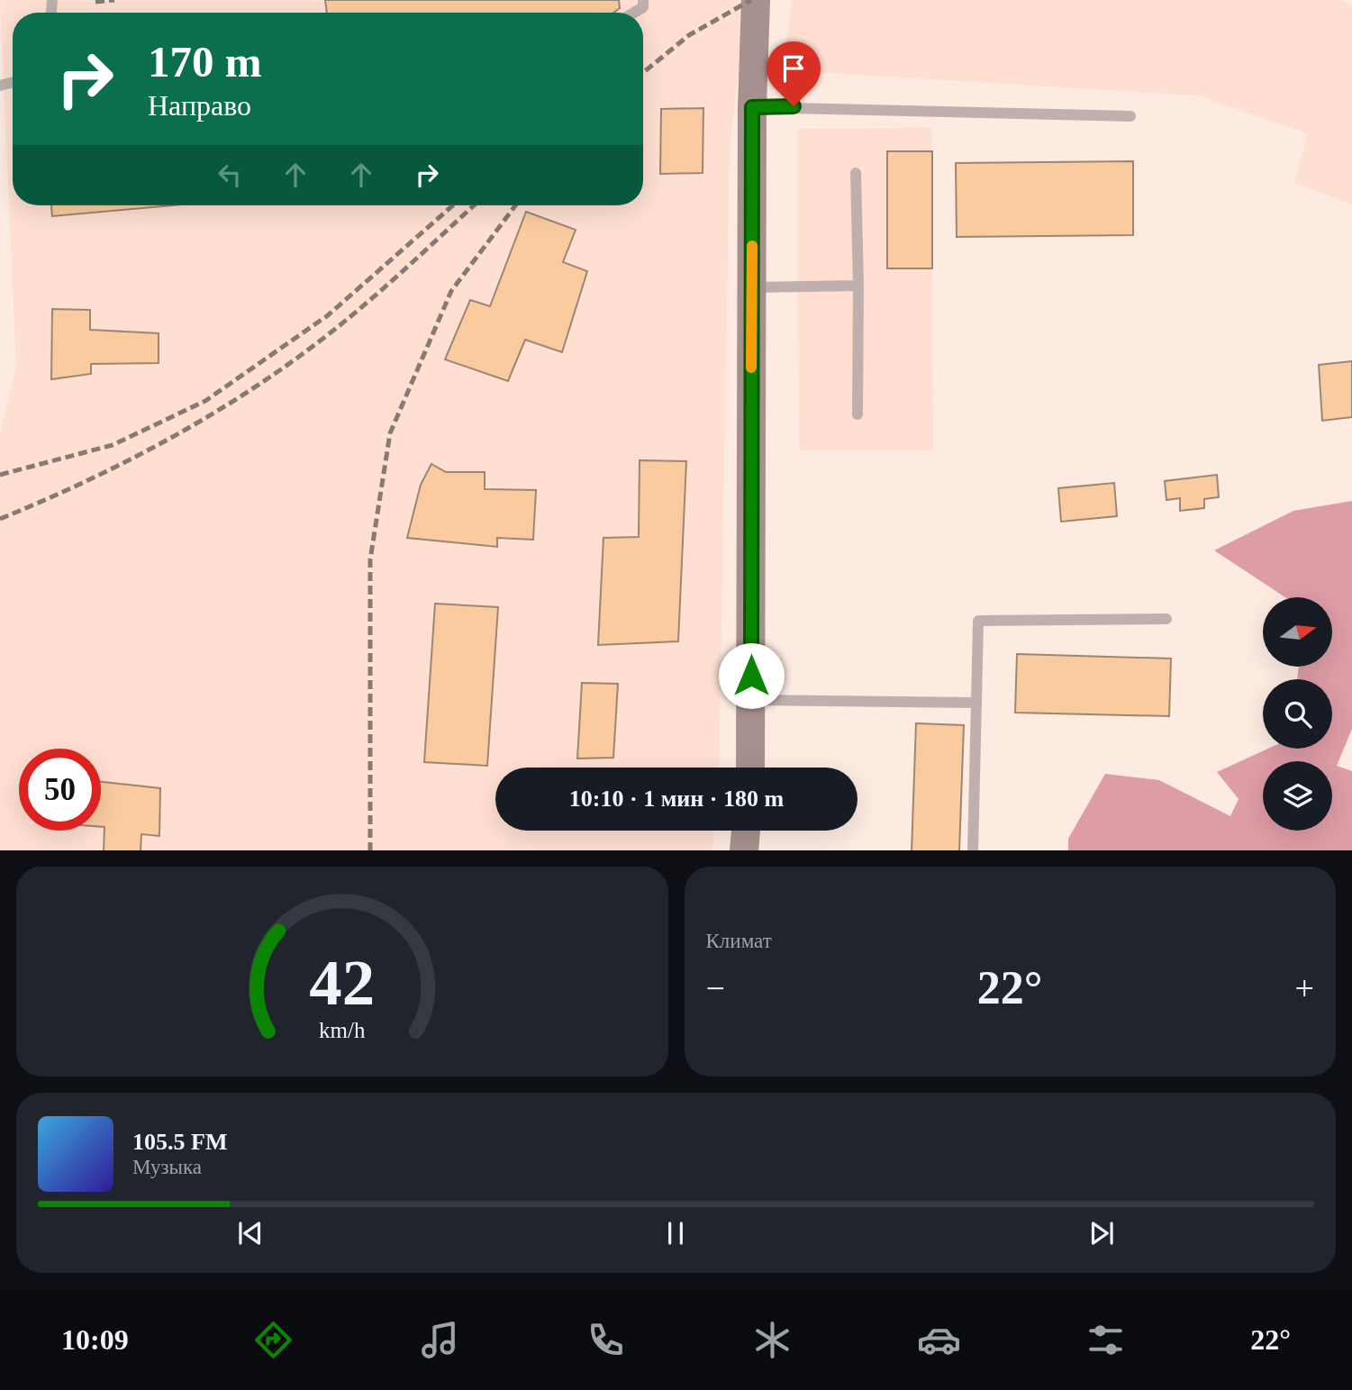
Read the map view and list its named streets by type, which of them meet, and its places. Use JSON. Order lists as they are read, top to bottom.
{
  "north": "right",
  "page": {
    "turn": ["170 m", "Направо"],
    "limit": "50",
    "trip": "10:10 · 1 мин · 180 m",
    "tile": "Климат",
    "heat": ["−", "22°", "+"],
    "song": ["105.5 FM", "Музыка"],
    "tabs": ["10:09", "22°"],
    "gauge": ["42", "km/h"]
  }
}
